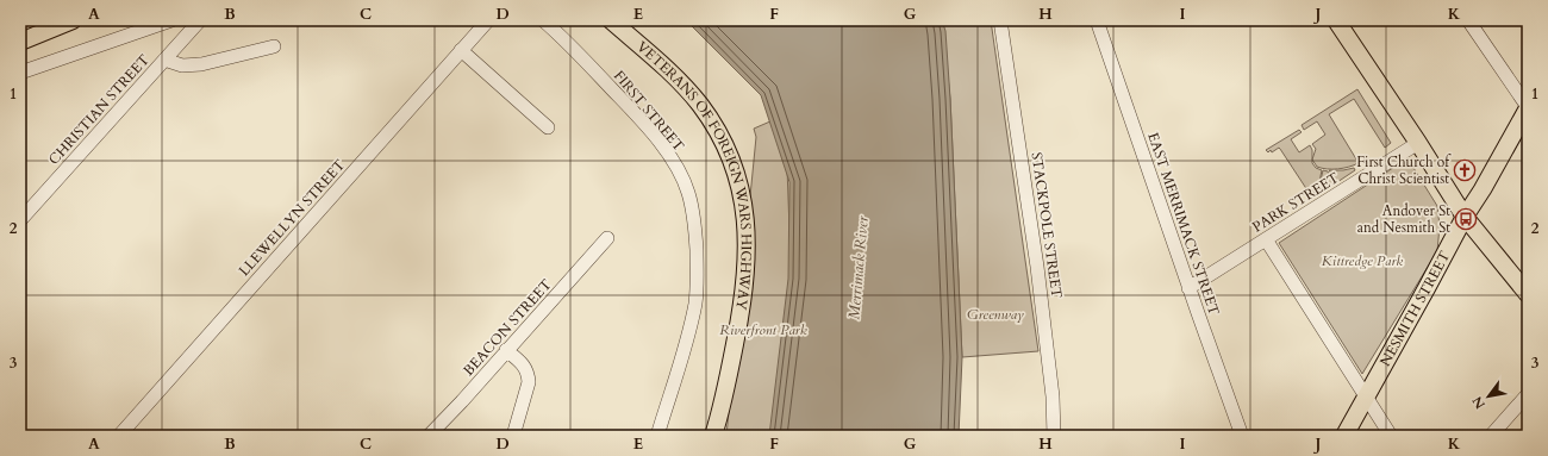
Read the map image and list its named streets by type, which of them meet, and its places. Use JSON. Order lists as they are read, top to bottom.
{
  "streets": {
    "main road": ["VETERANS OF FOREIGN WARS HIGHWAY", "NESMITH STREET"],
    "street": [
      "CHRISTIAN STREET",
      "FIRST STREET",
      "PARK STREET",
      "LLEWELLYN STREET",
      "EAST MERRIMACK STREET",
      "STACKPOLE STREET",
      "BEACON STREET"
    ]
  },
  "crossings": [
    ["PARK STREET", "EAST MERRIMACK STREET"]
  ],
  "water": ["Merrimack River"],
  "parks": ["Kittredge Park", "Greenway", "Riverfront Park"],
  "places": {
    "church": ["First Church of Christ Scientist"],
    "bus stop": ["Andover St and Nesmith St"]
  },
  "north": "bottom left",
  "grid": {
    "columns": [
      "A",
      "B",
      "C",
      "D",
      "E",
      "F",
      "G",
      "H",
      "I",
      "J",
      "K"
    ],
    "rows": ["1", "2", "3"]
  }
}
